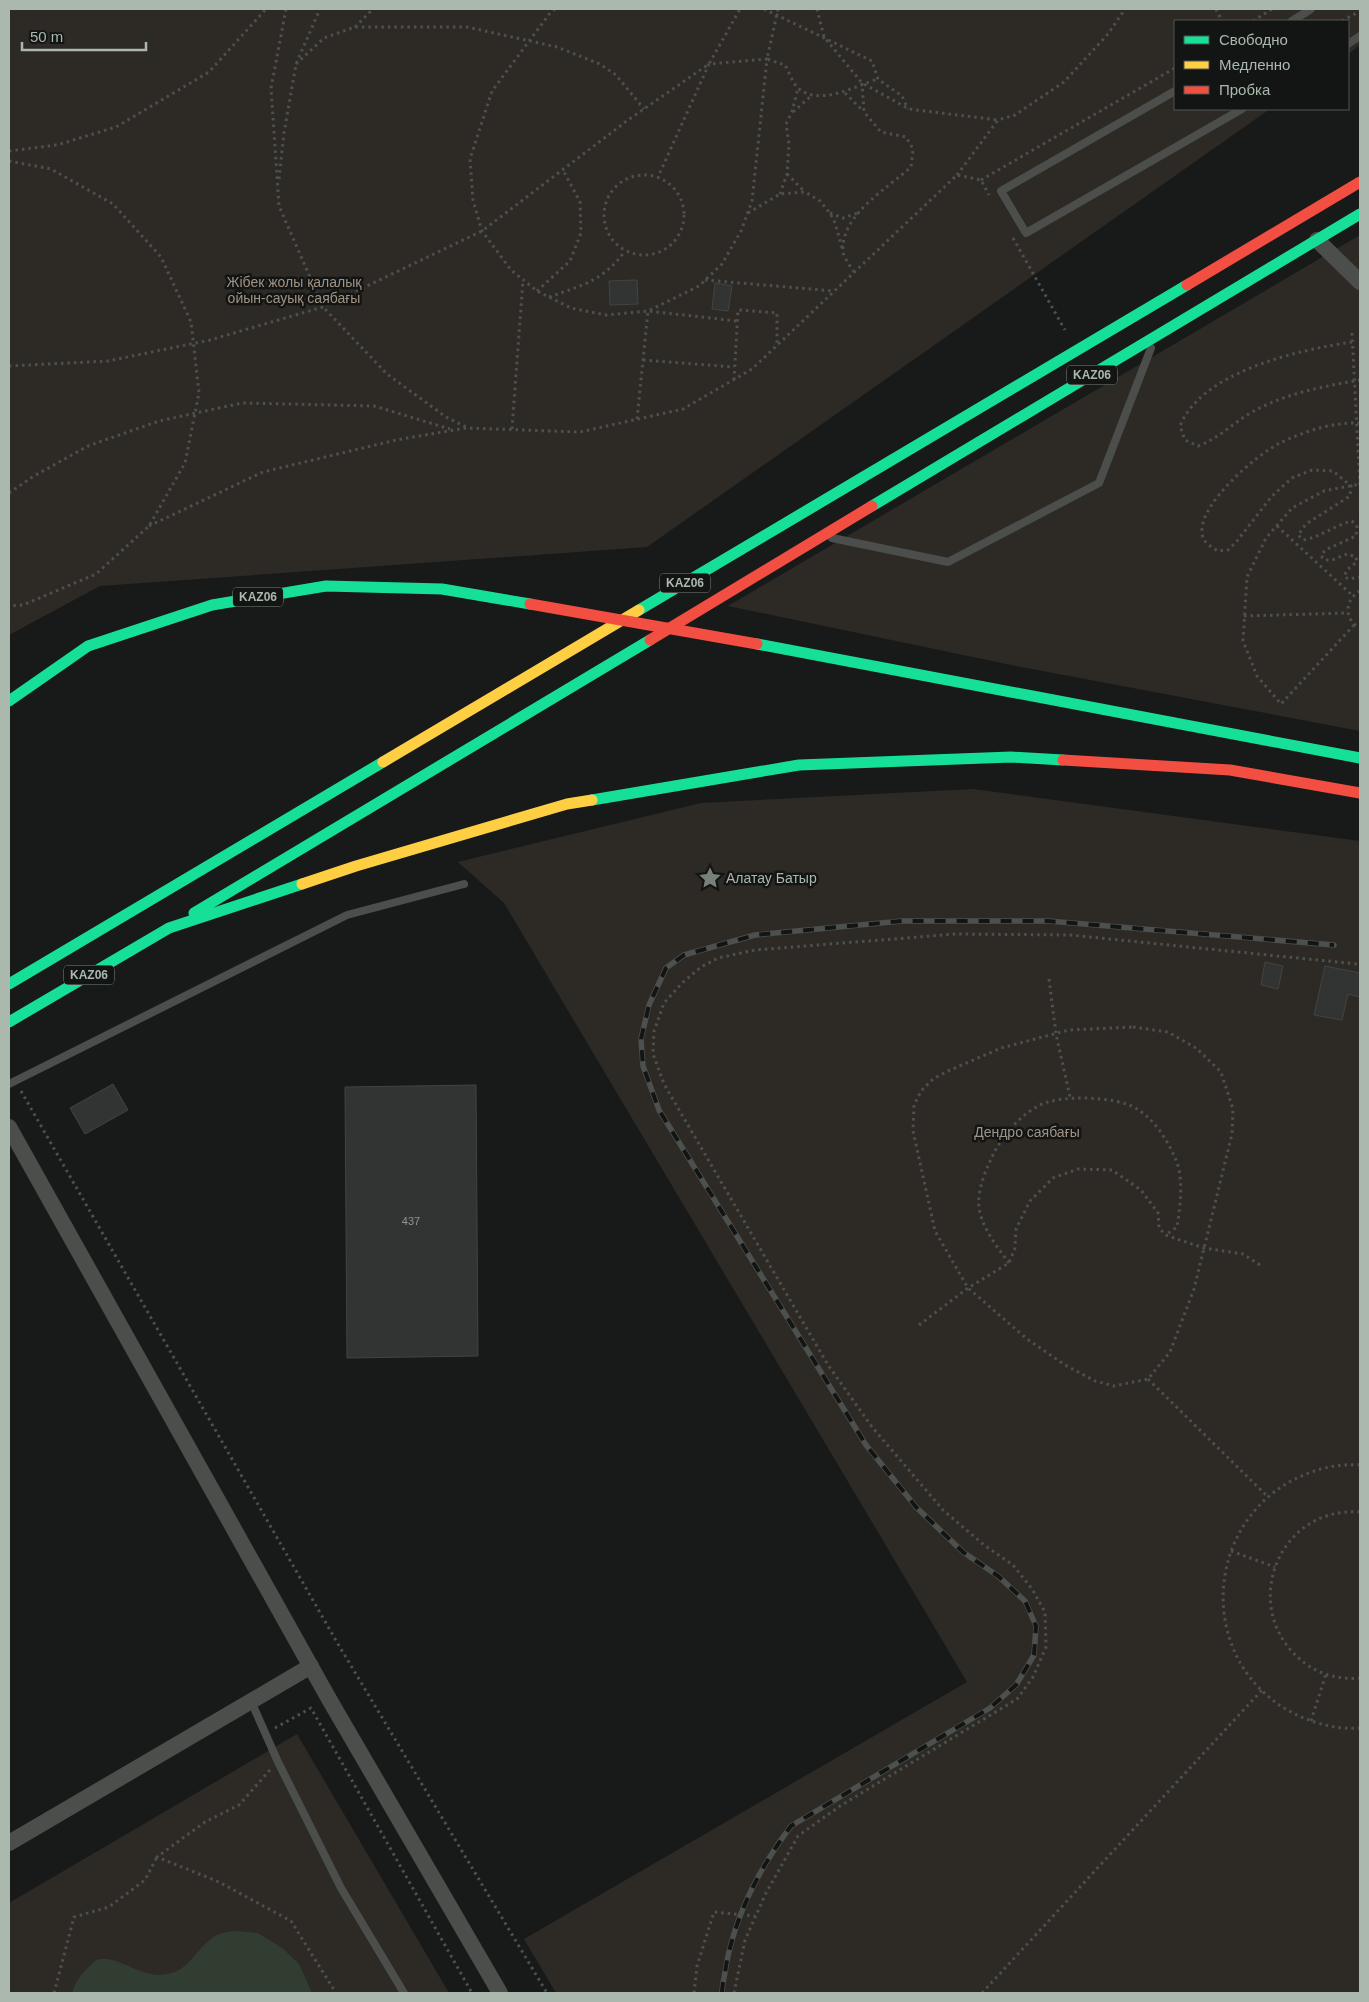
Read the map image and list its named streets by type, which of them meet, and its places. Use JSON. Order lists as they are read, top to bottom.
{
  "streets": {
    "main road": ["KАZ06"]
  },
  "parks": ["Жібек жолы қалалық ойын-сауық саябағы", "Дендро саябағы"],
  "places": {
    "place": ["Алатау Батыр"]
  },
  "house_numbers": ["437"],
  "legend": ["Свободно", "Медленно", "Пробка"],
  "scale_bar": "50 m"
}
